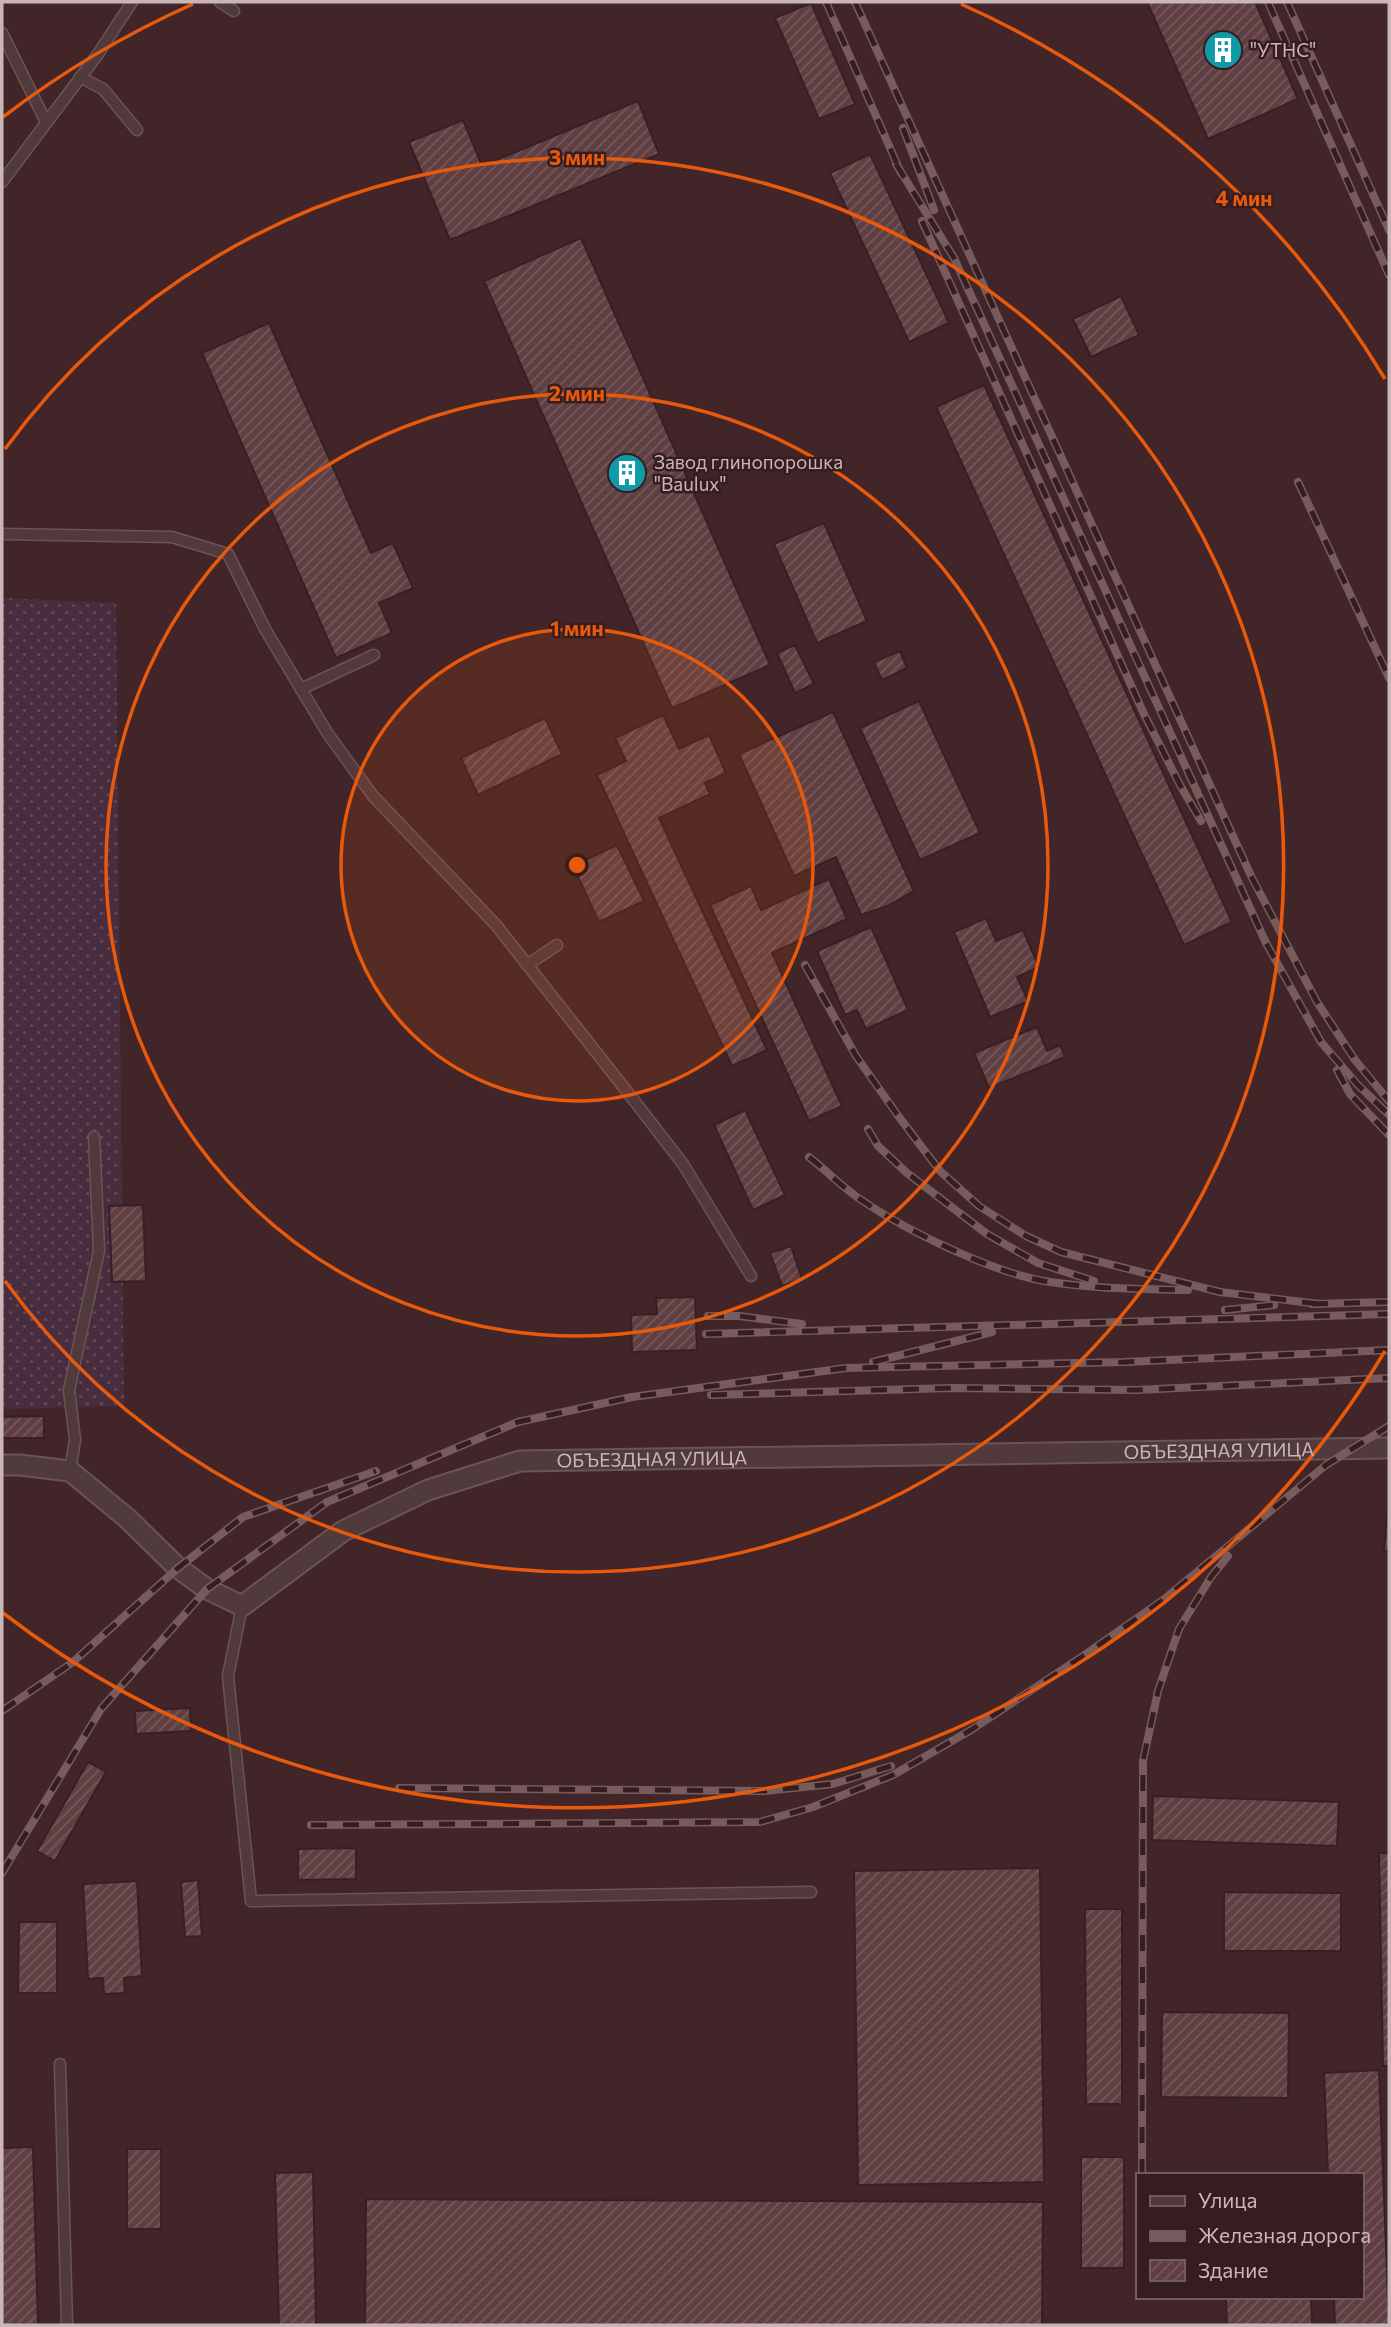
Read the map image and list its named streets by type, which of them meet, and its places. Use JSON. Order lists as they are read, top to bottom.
{
  "streets": {
    "street": ["ОБЪЕЗДНАЯ УЛИЦА"]
  },
  "places": {
    "building": ["\"УТНС\"", "Завод глинопорошка \"Baulux\""]
  },
  "legend": ["Улица", "Железная дорога", "Здание"],
  "rings": [
    "3 мин",
    "4 мин",
    "2 мин",
    "1 мин"
  ]
}
